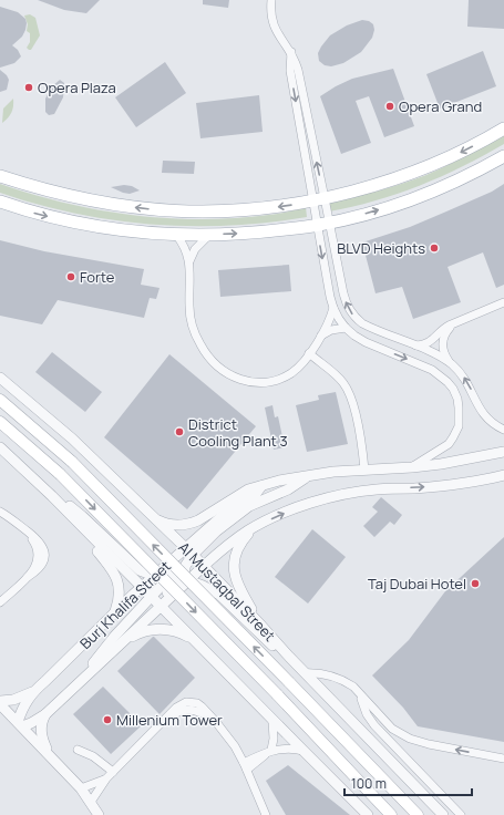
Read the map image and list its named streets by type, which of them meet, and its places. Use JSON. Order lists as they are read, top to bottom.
{
  "streets": {
    "main road": ["Al Mustaqbal Street"],
    "street": ["Burj Khalifa Street"]
  },
  "crossings": [
    ["Al Mustaqbal Street", "Burj Khalifa Street"]
  ],
  "places": [
    "Opera Plaza",
    "Opera Grand",
    "BLVD Heights",
    "Forte",
    "District Cooling Plant 3",
    "Taj Dubai Hotel",
    "Millenium Tower"
  ],
  "scale_bar": "100 m"
}
